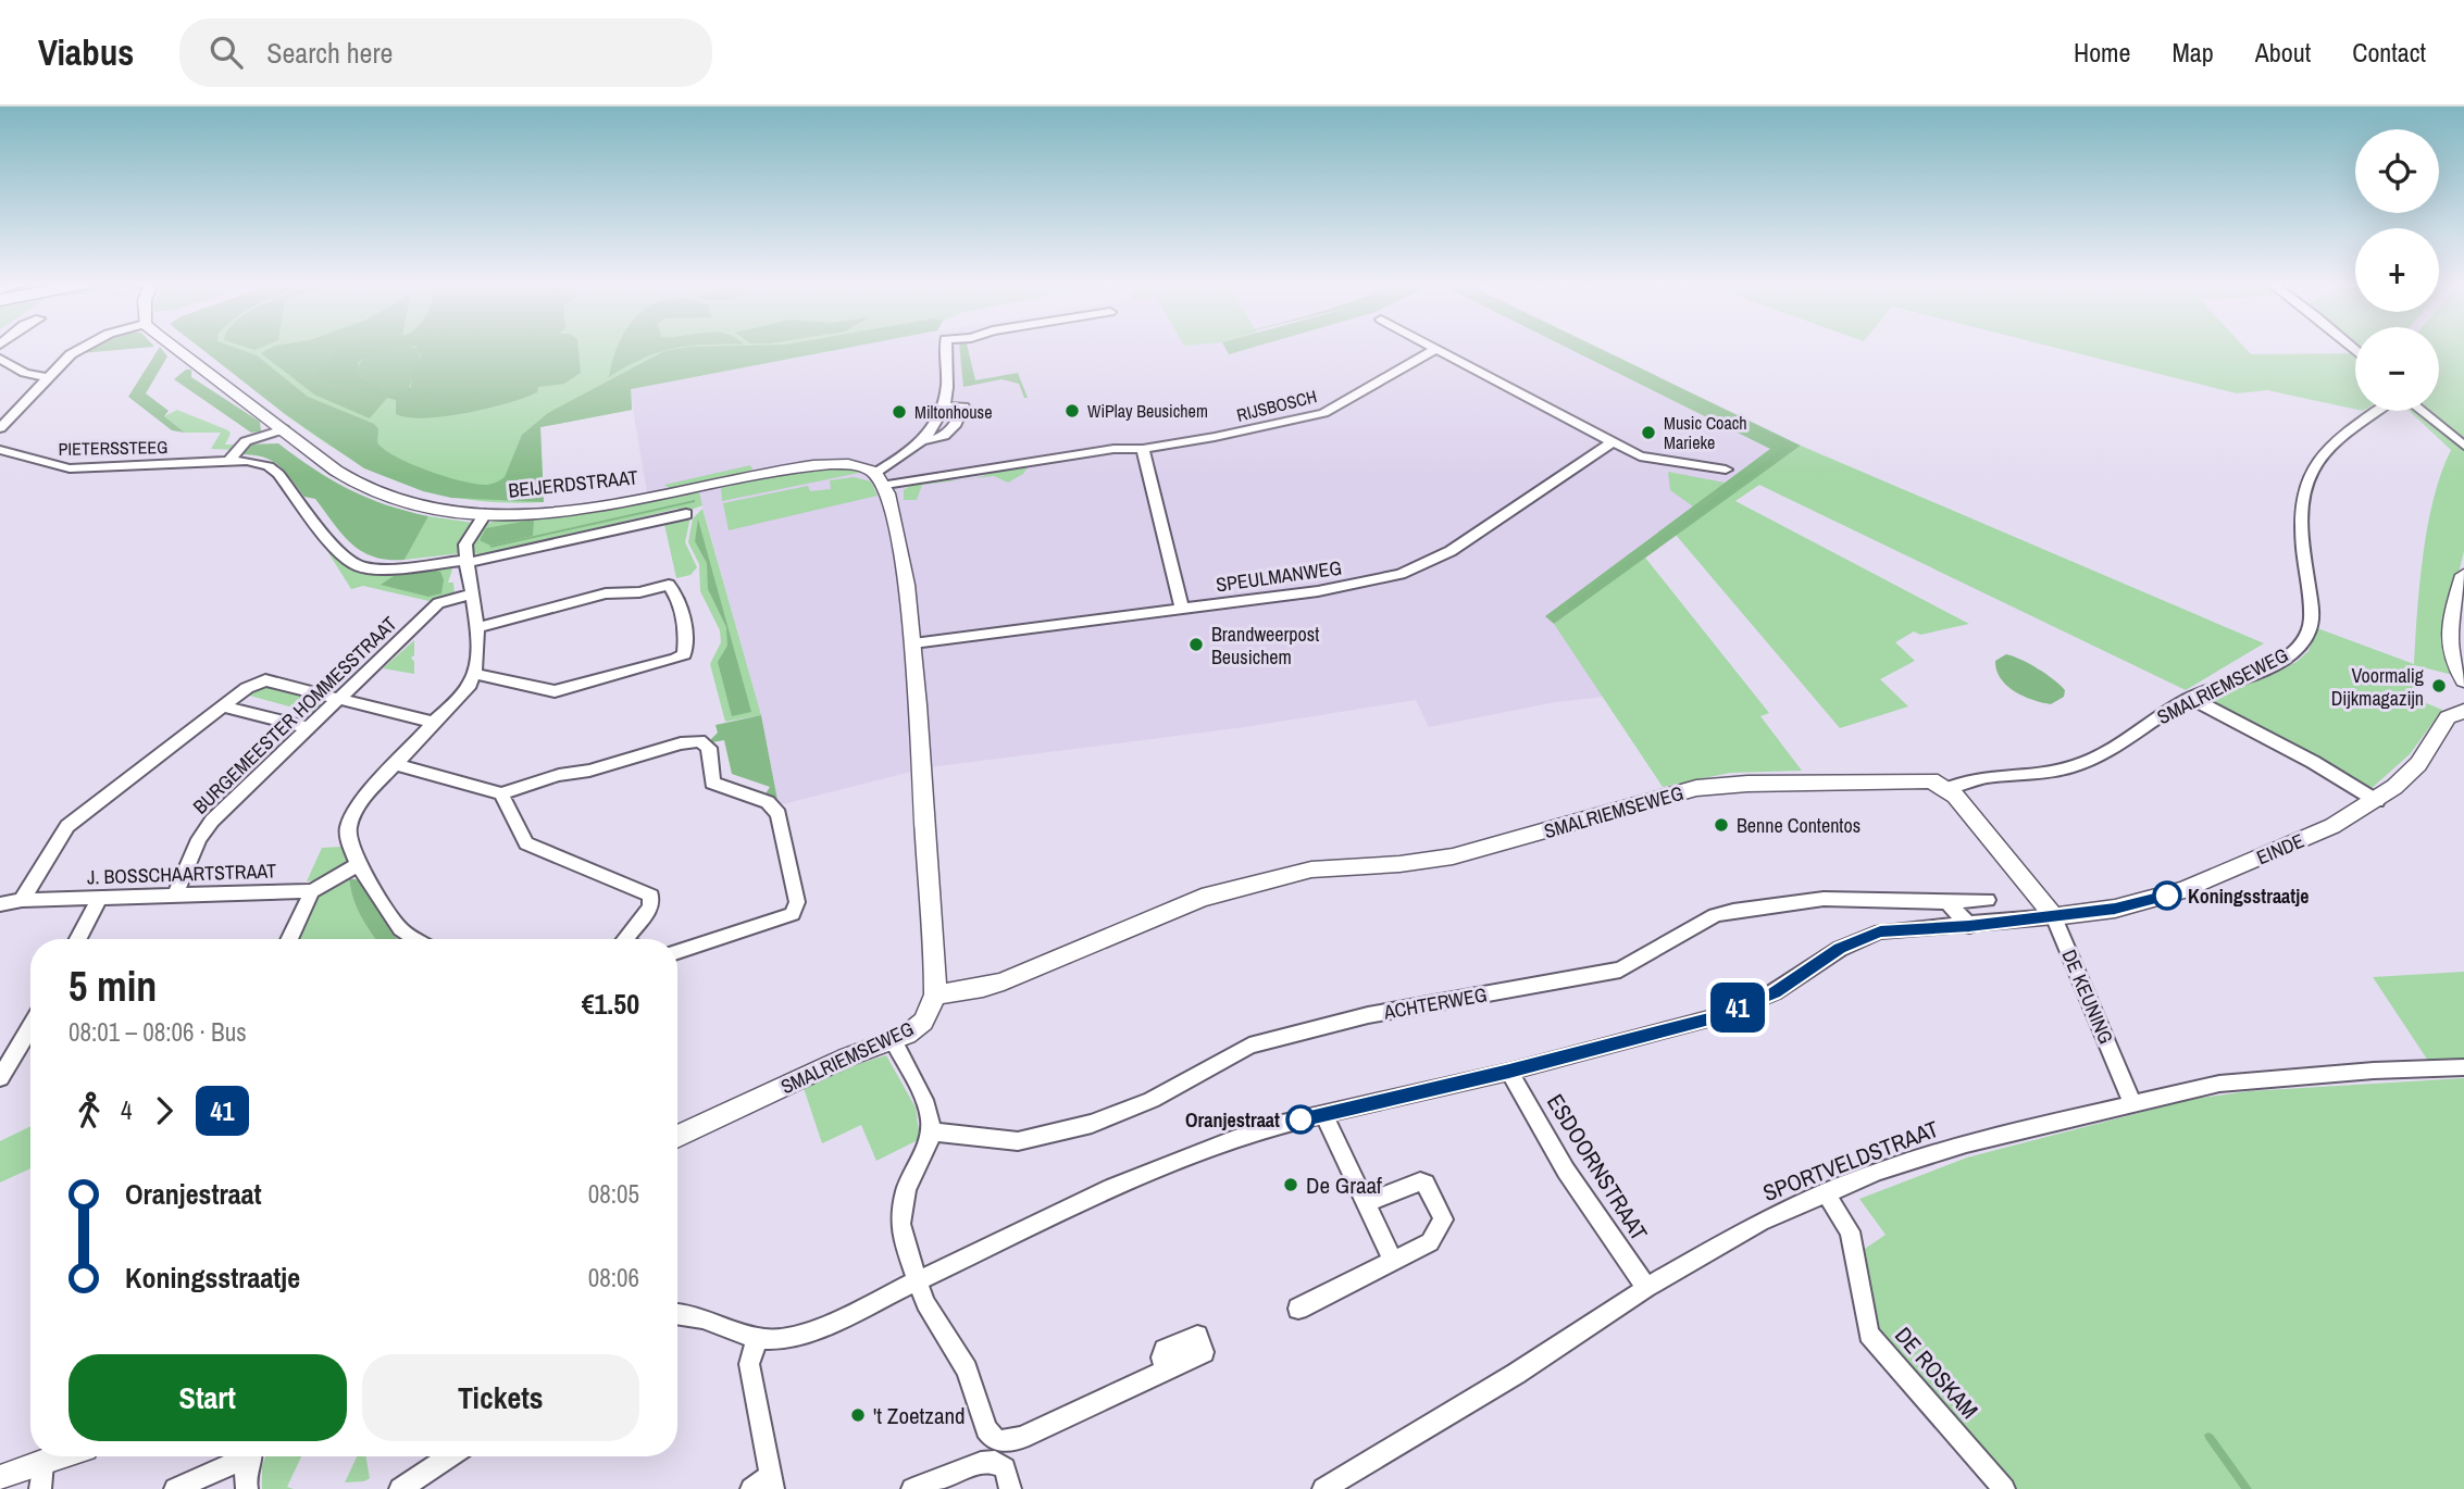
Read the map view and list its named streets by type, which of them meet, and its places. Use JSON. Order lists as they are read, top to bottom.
{
  "streets": {
    "street": [
      "RIJSBOSCH",
      "PIETERSSTEEG",
      "BEIJERDSTRAAT",
      "SPEULMANWEG",
      "SMALRIEMSEWEG",
      "BURGEMEESTER HOMMESSTRAAT",
      "EINDE",
      "J. BOSSCHAARTSTRAAT",
      "DE KEUNING",
      "ACHTERWEG",
      "SPORTVELDSTRAAT",
      "ESDOORNSTRAAT",
      "DE ROSKAM"
    ]
  },
  "crossings": [
    ["RIJSBOSCH", "BEIJERDSTRAAT"],
    ["SMALRIEMSEWEG", "DE KEUNING"],
    ["BURGEMEESTER HOMMESSTRAAT", "J. BOSSCHAARTSTRAAT"],
    ["EINDE", "DE KEUNING"],
    ["DE KEUNING", "SPORTVELDSTRAAT"],
    ["SPORTVELDSTRAAT", "ESDOORNSTRAAT"],
    ["SPORTVELDSTRAAT", "DE ROSKAM"]
  ],
  "places": [
    "WiPlay Beusichem",
    "Miltonhouse",
    "Music Coach Marieke",
    "Brandweerpost Beusichem",
    "Voormalig Dijkmagazijn",
    "Benne Contentos",
    "Koningsstraatje",
    "Oranjestraat",
    "De Graaf",
    "'t Zoetzand"
  ],
  "lines": ["bus line 41"],
  "page": {
    "header": "Viabus",
    "search": "Search here",
    "nav": [
      "Home",
      "Map",
      "About",
      "Contact"
    ],
    "on_map": "41",
    "map_buttons": ["+", "−"],
    "heading": ["5 min", "08:01 – 08:06 · Bus", "€1.50"],
    "legs": ["4", "41"],
    "list": [
      {
        "name": "Oranjestraat",
        "value": "08:05"
      },
      {
        "name": "Koningsstraatje",
        "value": "08:06"
      }
    ],
    "buttons": ["Start", "Tickets"]
  }
}
